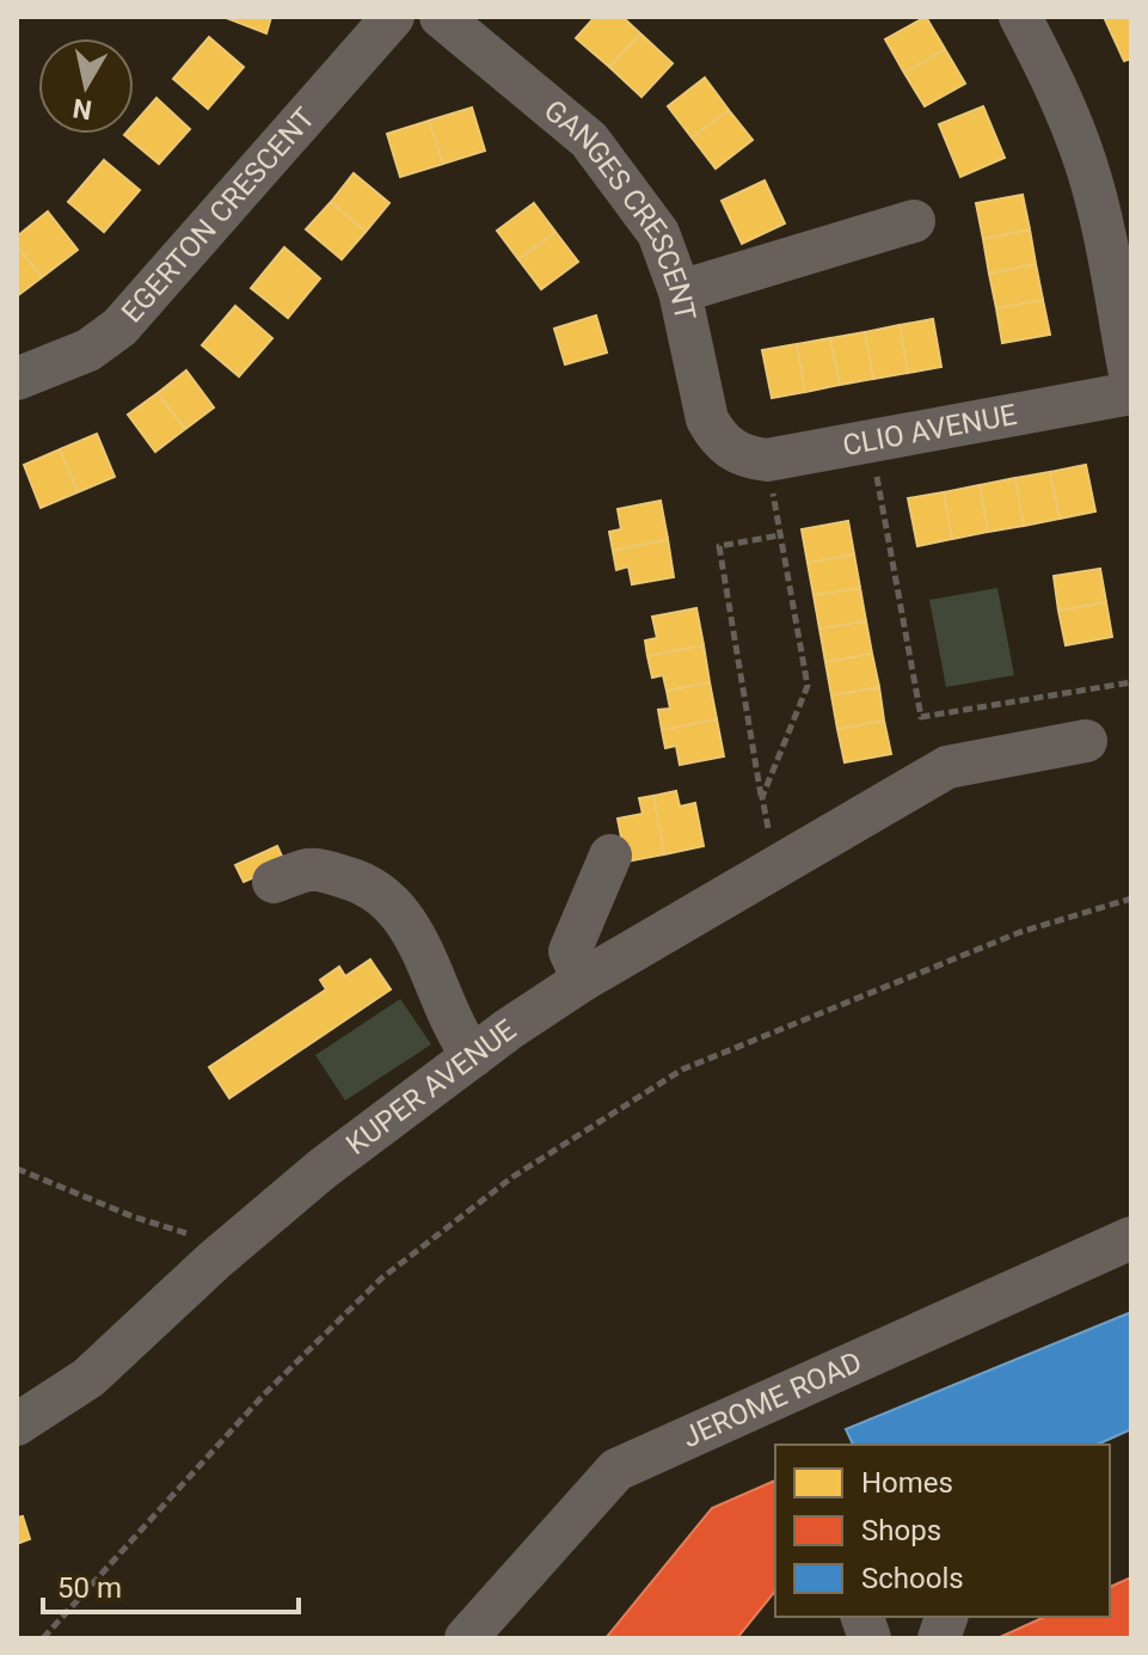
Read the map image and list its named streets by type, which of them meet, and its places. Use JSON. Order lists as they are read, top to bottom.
{
  "streets": {
    "street": [
      "EGERTON CRESCENT",
      "GANGES CRESCENT",
      "CLIO AVENUE",
      "KUPER AVENUE",
      "JEROME ROAD"
    ]
  },
  "crossings": [
    ["GANGES CRESCENT", "CLIO AVENUE"]
  ],
  "legend": ["Homes", "Shops", "Schools"],
  "scale_bar": "50 m",
  "north": "bottom"
}
